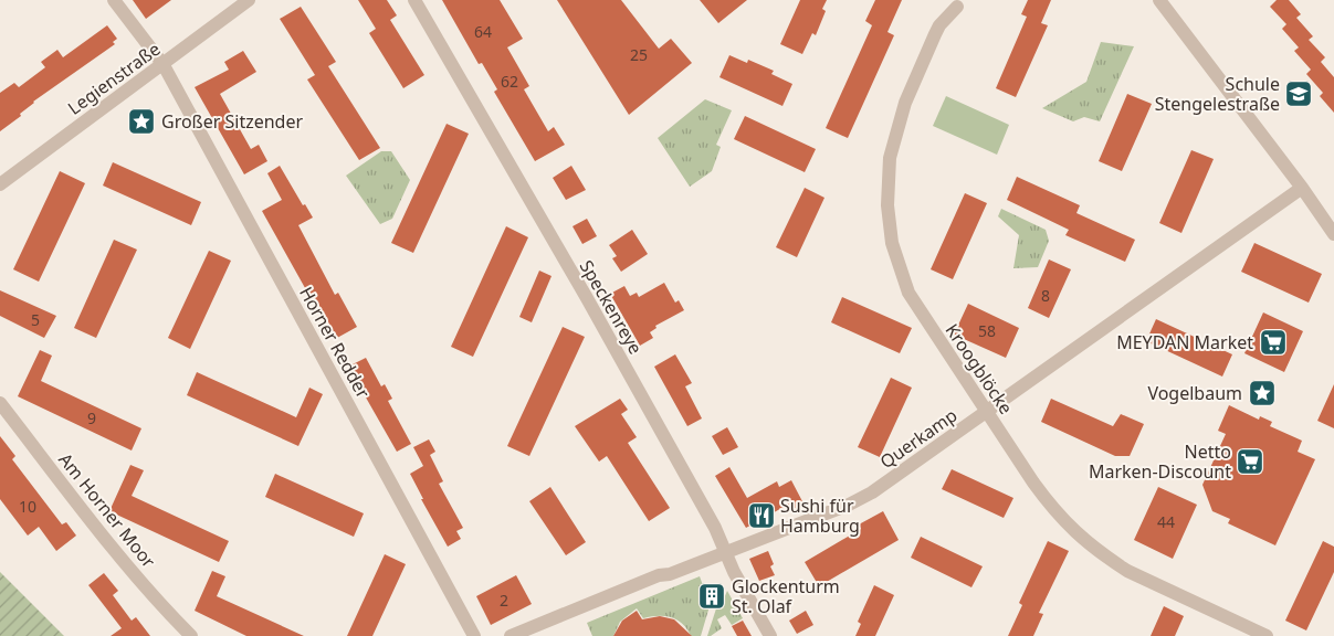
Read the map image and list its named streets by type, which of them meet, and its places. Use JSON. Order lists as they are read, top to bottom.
{
  "streets": {
    "street": [
      "Legienstraße",
      "Speckenreye",
      "Horner Redder",
      "Kroogblöcke",
      "Querkamp",
      "Am Horner Moor"
    ]
  },
  "crossings": [
    ["Legienstraße", "Horner Redder"],
    ["Speckenreye", "Querkamp"],
    ["Kroogblöcke", "Querkamp"]
  ],
  "places": {
    "school or university": ["Schule Stengelestraße"],
    "place": ["Großer Sitzender", "Vogelbaum"],
    "supermarket": ["MEYDAN Market", "Netto Marken-Discount"],
    "restaurant": ["Sushi für Hamburg"],
    "building": ["Glockenturm St. Olaf"]
  },
  "house_numbers": [
    "64",
    "25",
    "62",
    "8",
    "5",
    "58",
    "9",
    "10",
    "44",
    "2"
  ]
}
